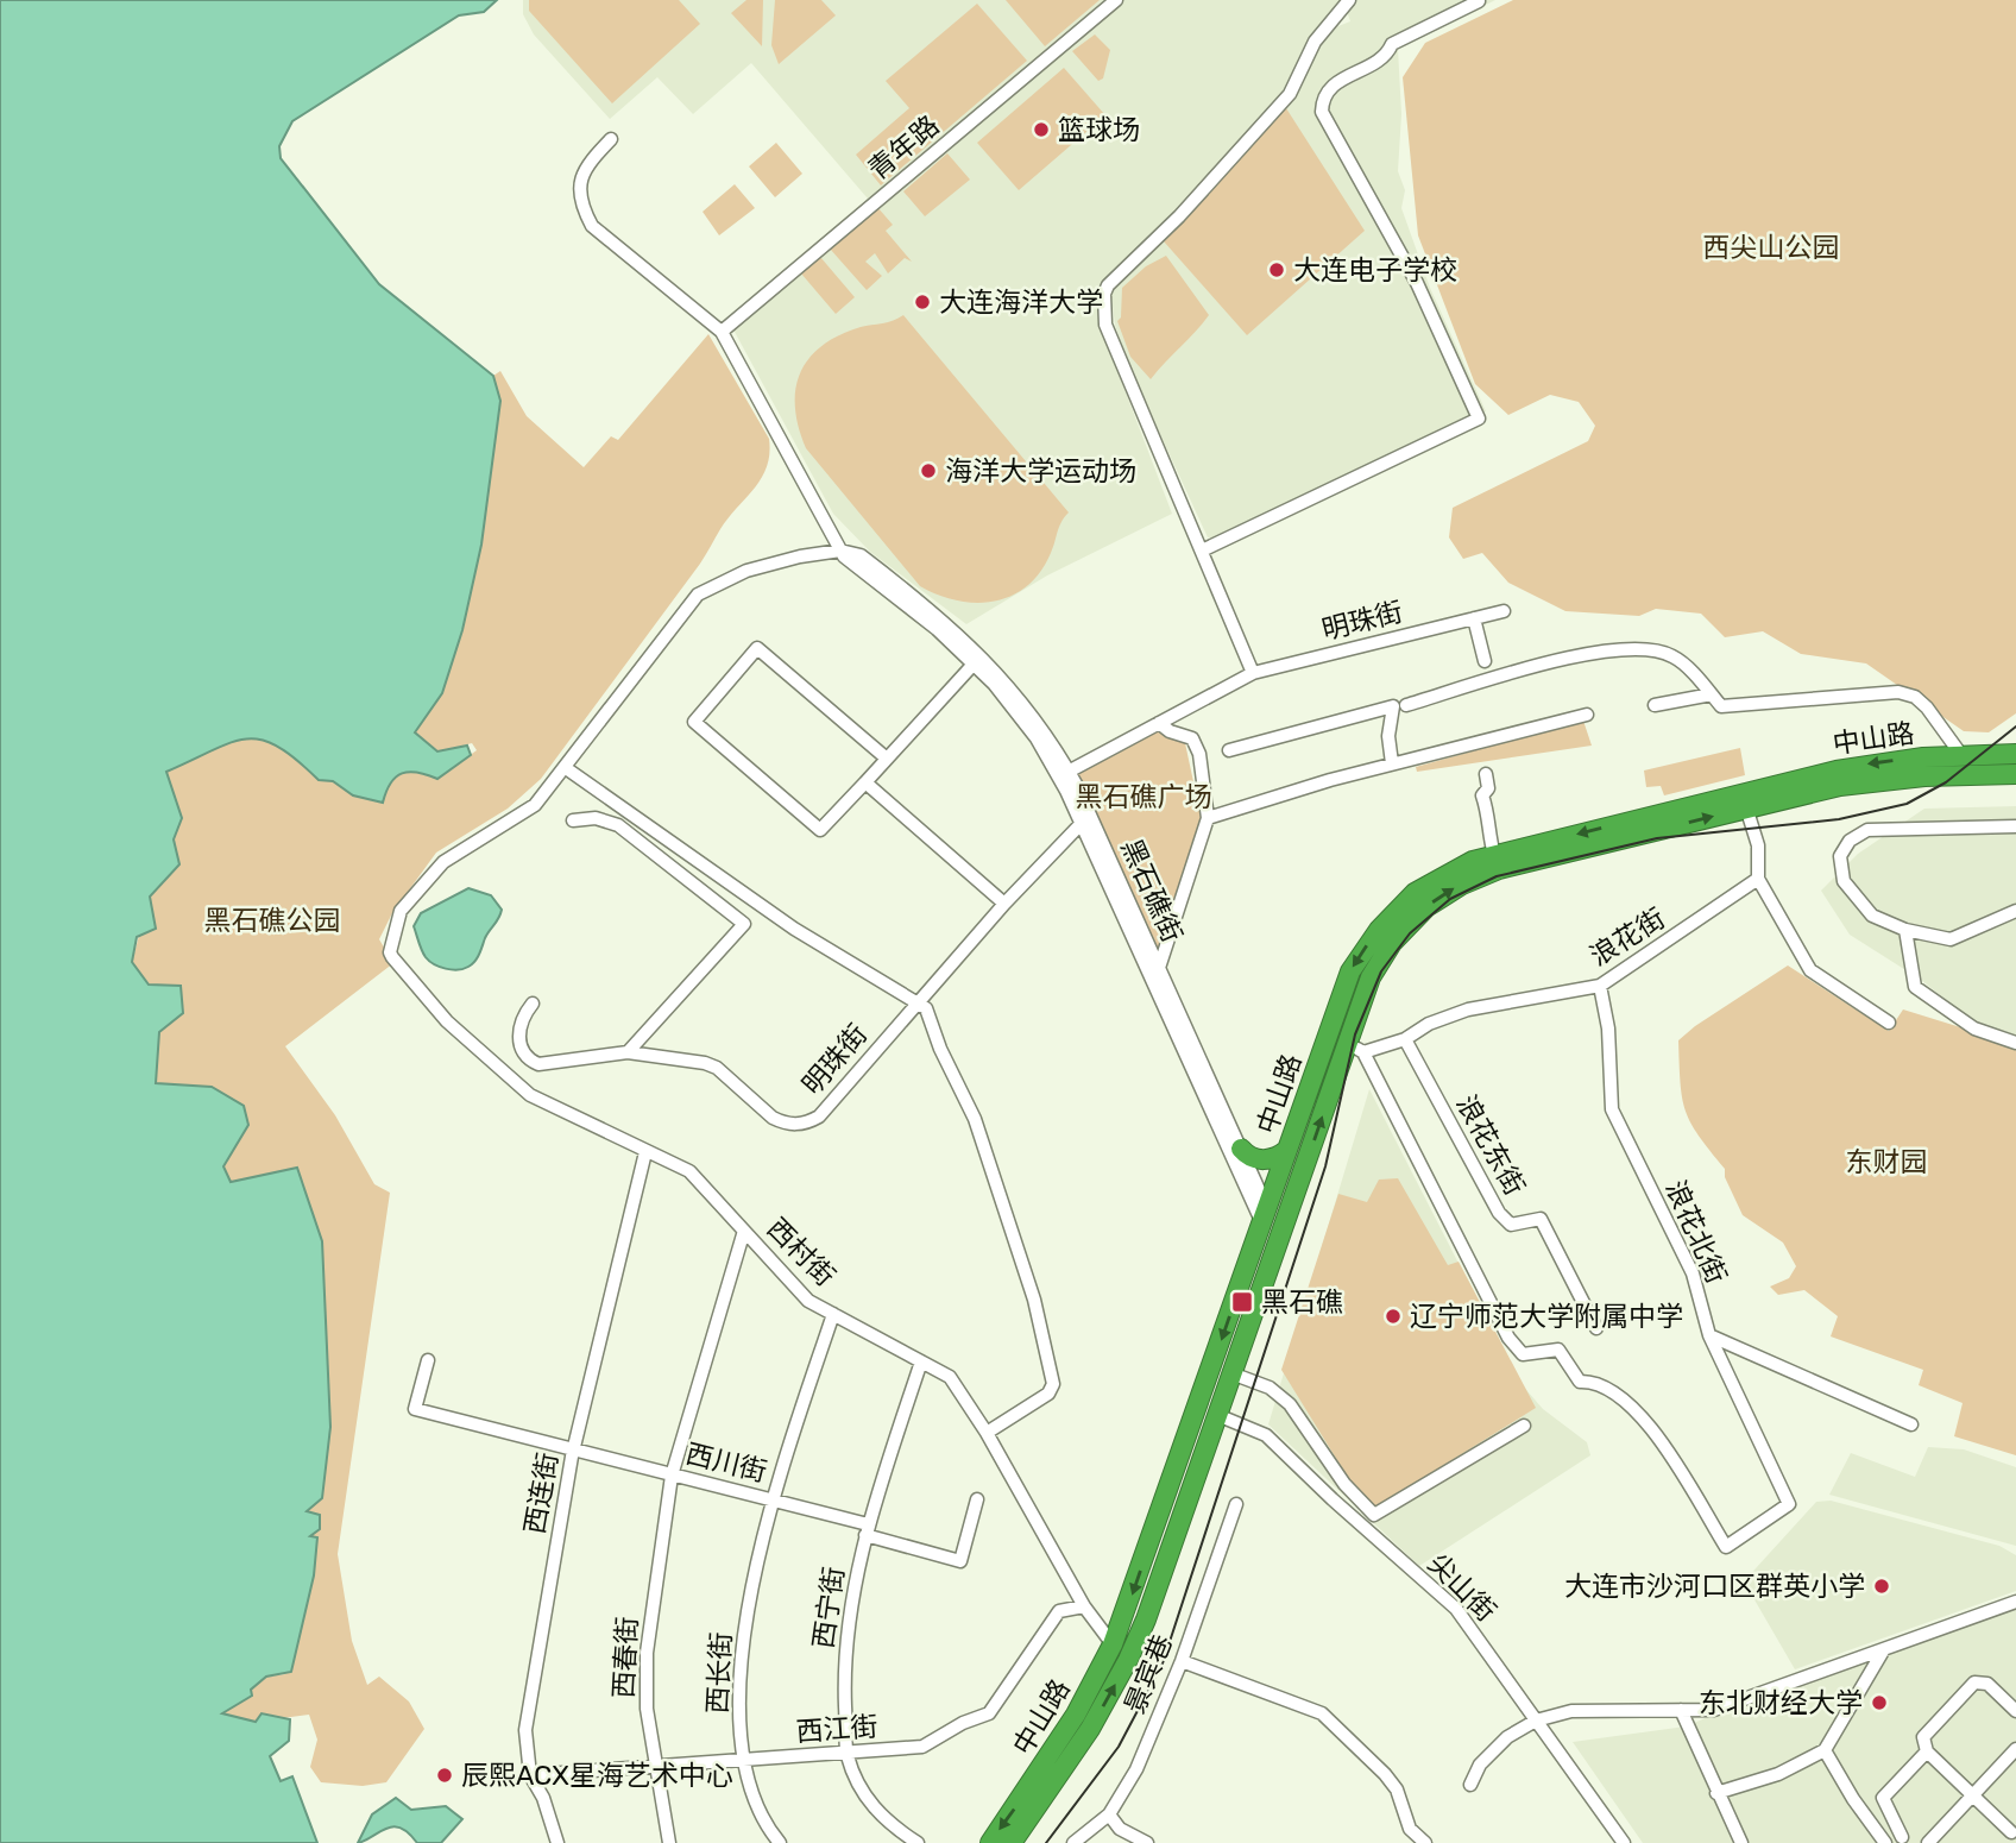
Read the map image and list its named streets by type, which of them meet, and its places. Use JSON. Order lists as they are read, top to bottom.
{
  "streets": {
    "highway": ["中山路"],
    "street": [
      "青年路",
      "明珠街",
      "黑石礁街",
      "浪花街",
      "浪花东街",
      "浪花北街",
      "西村街",
      "西川街",
      "西连街",
      "尖山街",
      "西宁街",
      "西春街",
      "西长街",
      "景宾巷",
      "西江街"
    ]
  },
  "crossings": [
    ["明珠街", "黑石礁街"],
    ["中山路", "黑石礁街"],
    ["中山路", "浪花街"],
    ["中山路", "浪花北街"],
    ["中山路", "西村街"],
    ["中山路", "尖山街"],
    ["浪花街", "浪花东街"],
    ["浪花街", "浪花北街"],
    ["西村街", "西连街"],
    ["西村街", "西宁街"],
    ["西村街", "西春街"],
    ["西村街", "西长街"],
    ["西村街", "西江街"],
    ["西川街", "西连街"],
    ["西川街", "西宁街"],
    ["西川街", "西春街"],
    ["西川街", "西长街"],
    ["西连街", "西江街"],
    ["西宁街", "西江街"],
    ["西春街", "西江街"],
    ["西长街", "西江街"]
  ],
  "parks": [
    "西尖山公园",
    "黑石礁广场",
    "黑石礁公园",
    "东财园"
  ],
  "places": {
    "other": [
      "篮球场",
      "大连电子学校",
      "大连海洋大学",
      "海洋大学运动场",
      "辽宁师范大学附属中学",
      "大连市沙河口区群英小学",
      "东北财经大学",
      "辰熙ACX星海艺术中心"
    ],
    "transit": ["黑石礁"]
  }
}
